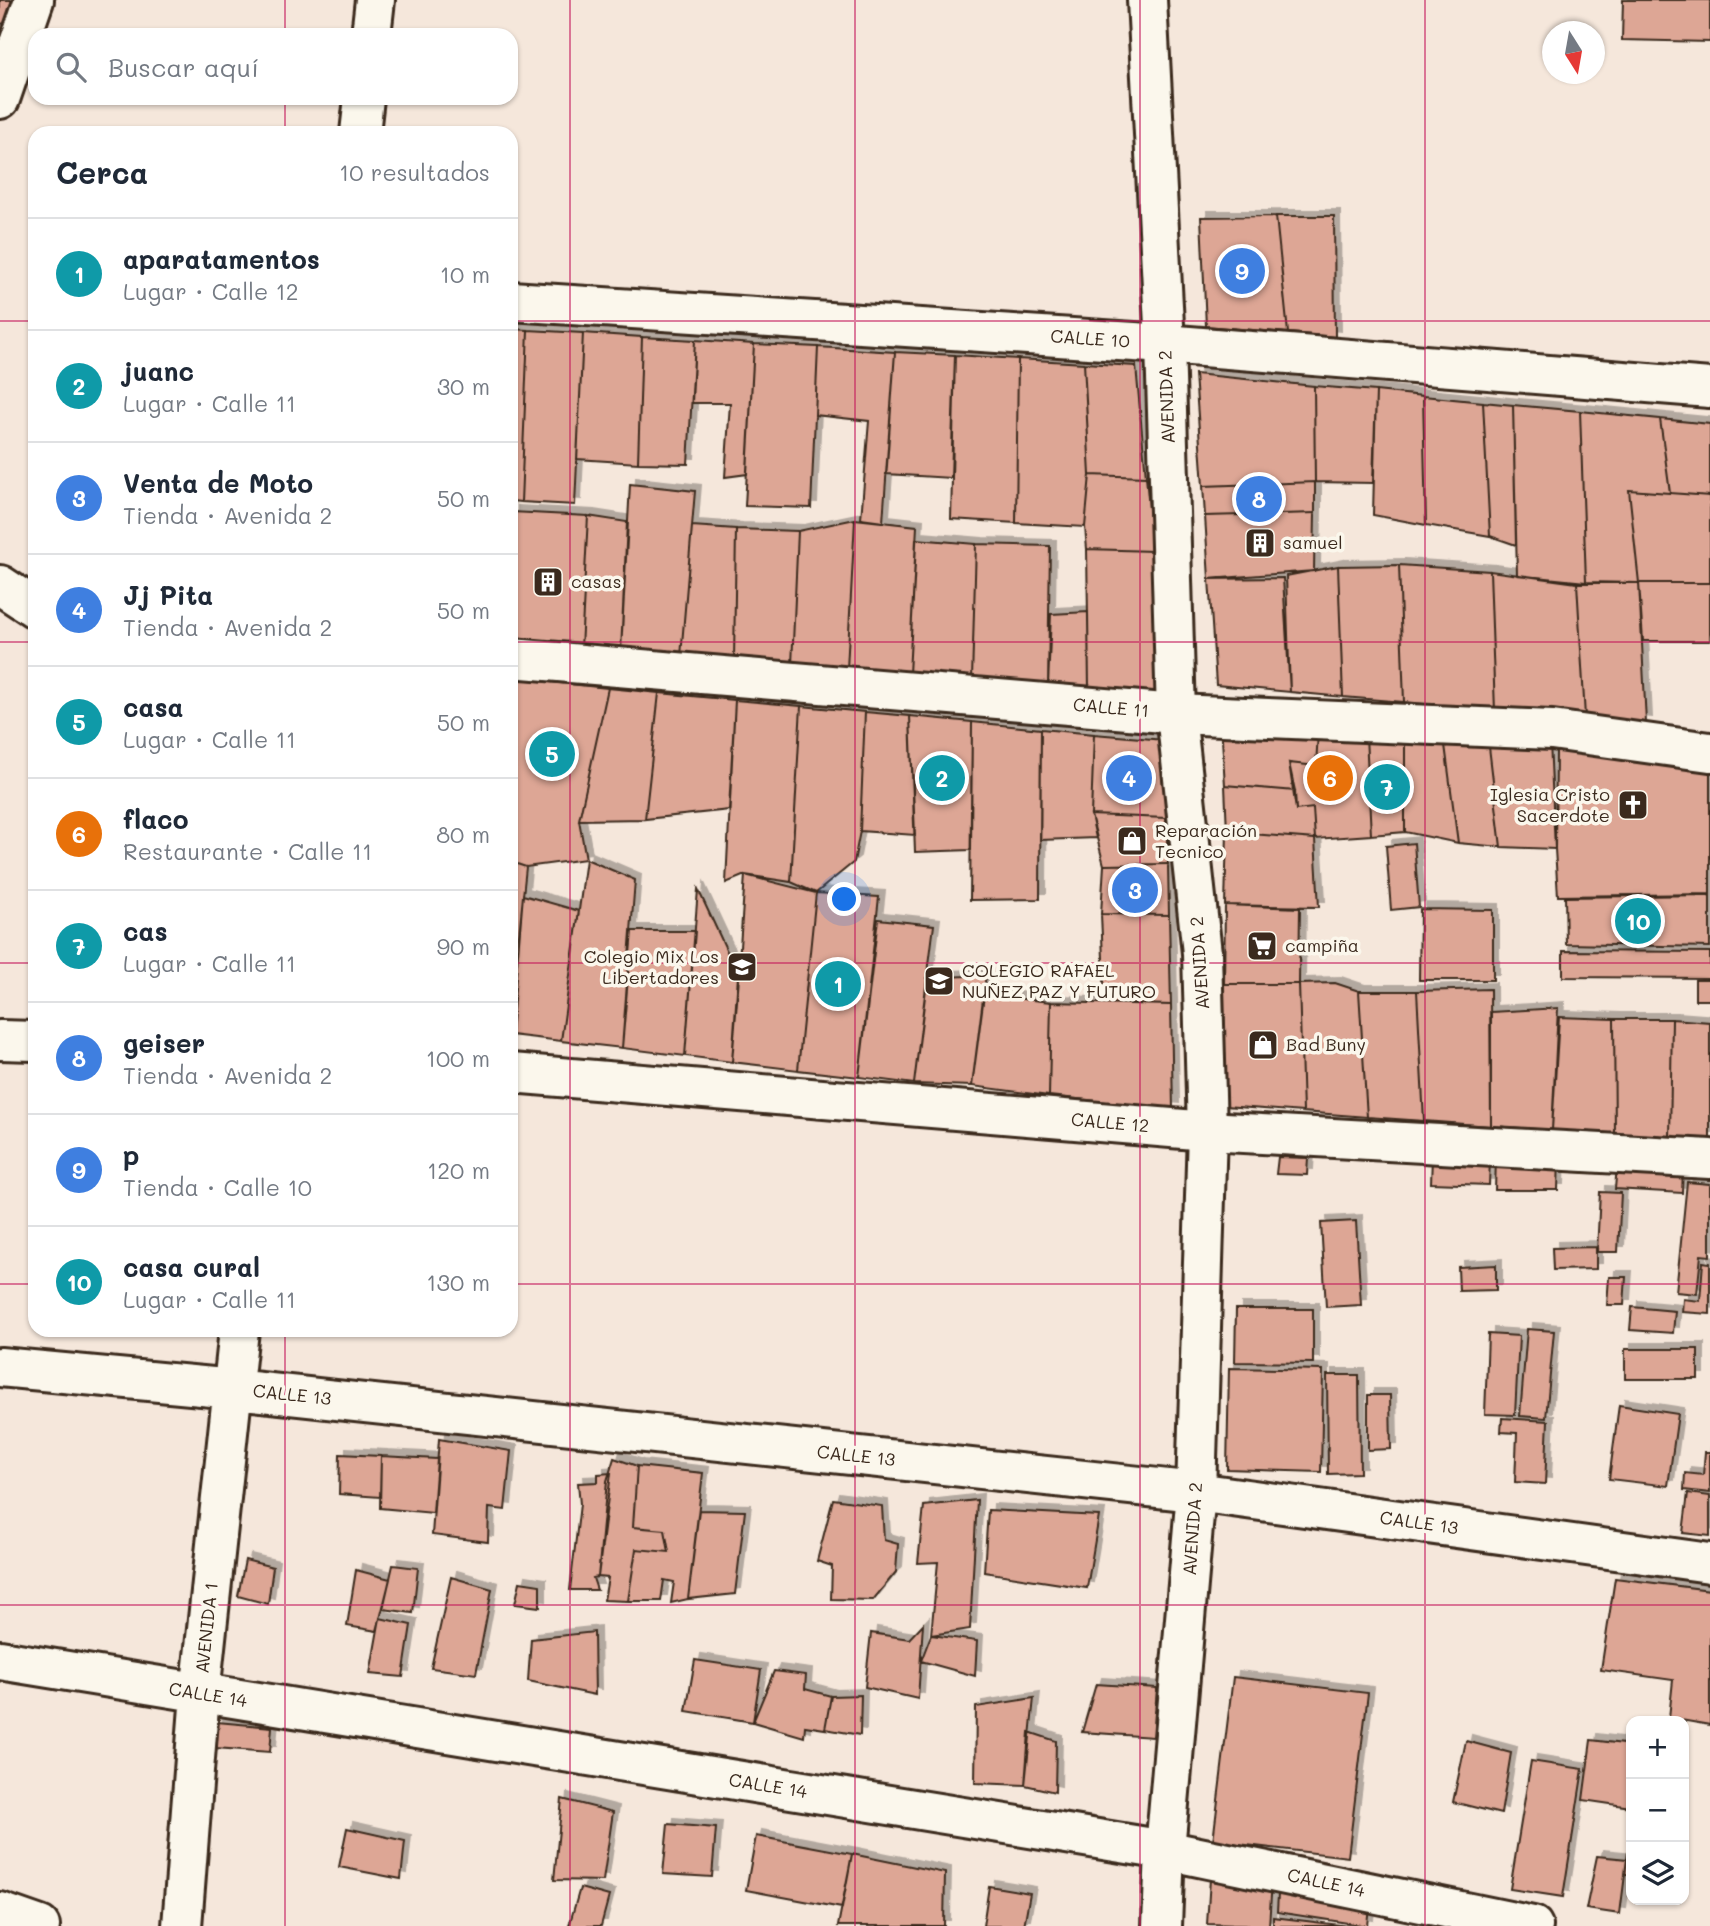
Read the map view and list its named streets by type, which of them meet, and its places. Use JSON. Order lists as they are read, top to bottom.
{
  "streets": {
    "street": [
      "CALLE 10",
      "AVENIDA 2",
      "CALLE 11",
      "CALLE 12",
      "CALLE 13",
      "AVENIDA 1",
      "CALLE 14"
    ]
  },
  "crossings": [
    ["CALLE 10", "AVENIDA 2"],
    ["AVENIDA 2", "CALLE 11"],
    ["AVENIDA 2", "CALLE 12"],
    ["AVENIDA 2", "CALLE 13"],
    ["AVENIDA 2", "CALLE 14"],
    ["CALLE 13", "AVENIDA 1"],
    ["AVENIDA 1", "CALLE 14"]
  ],
  "places": {
    "building": ["samuel", "casas"],
    "church": ["Iglesia Cristo Sacerdote"],
    "shop": ["Reparación Tecnico", "Bad Buny"],
    "supermarket": ["campiña"],
    "school or university": ["Colegio Mix Los Libertadores", "COLEGIO RAFAEL NUÑEZ PAZ Y FUTURO"]
  },
  "north": "bottom",
  "page": {
    "search": "Buscar aquí",
    "heading": ["Cerca", "10 resultados"],
    "list": [
      {
        "mark": "1",
        "name": "aparatamentos",
        "note": "Lugar · Calle 12",
        "value": "10 m"
      },
      {
        "mark": "2",
        "name": "juanc",
        "note": "Lugar · Calle 11",
        "value": "30 m"
      },
      {
        "mark": "3",
        "name": "Venta de Moto",
        "note": "Tienda · Avenida 2",
        "value": "50 m"
      },
      {
        "mark": "4",
        "name": "Jj Pita",
        "note": "Tienda · Avenida 2",
        "value": "50 m"
      },
      {
        "mark": "5",
        "name": "casa",
        "note": "Lugar · Calle 11",
        "value": "50 m"
      },
      {
        "mark": "6",
        "name": "flaco",
        "note": "Restaurante · Calle 11",
        "value": "80 m"
      },
      {
        "mark": "7",
        "name": "cas",
        "note": "Lugar · Calle 11",
        "value": "90 m"
      },
      {
        "mark": "8",
        "name": "geiser",
        "note": "Tienda · Avenida 2",
        "value": "100 m"
      },
      {
        "mark": "9",
        "name": "p",
        "note": "Tienda · Calle 10",
        "value": "120 m"
      },
      {
        "mark": "10",
        "name": "casa cural",
        "note": "Lugar · Calle 11",
        "value": "130 m"
      }
    ],
    "pins": [
      "9",
      "8",
      "5",
      "2",
      "4",
      "6",
      "7",
      "3",
      "10",
      "1"
    ],
    "map_buttons": ["+", "−"]
  }
}
